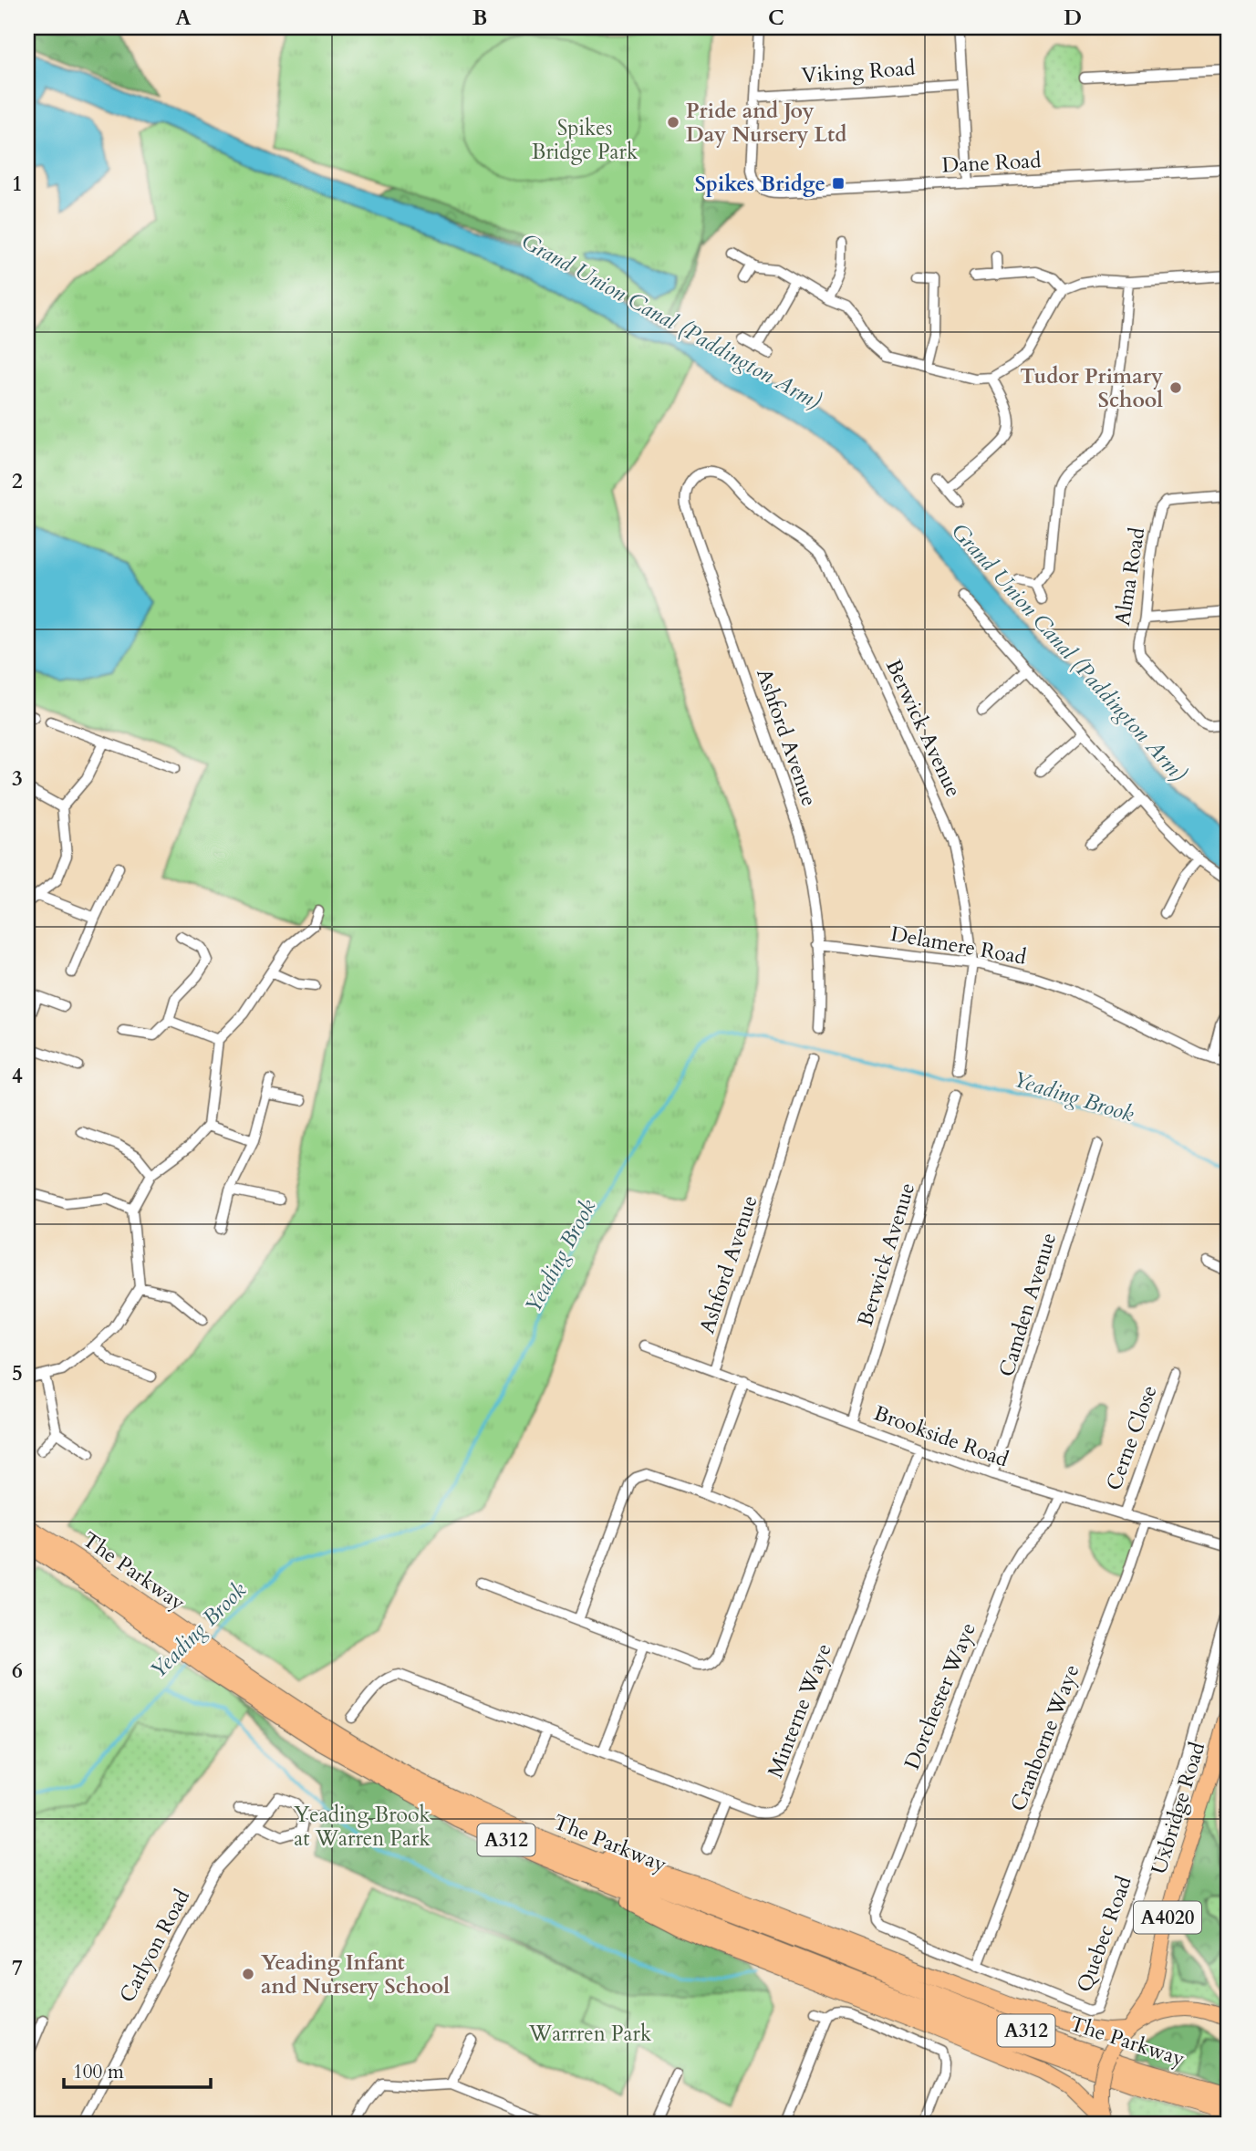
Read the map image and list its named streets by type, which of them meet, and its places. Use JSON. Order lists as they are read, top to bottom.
{
  "streets": {
    "highway": ["The Parkway", "A312"],
    "main road": ["Uxbridge Road", "A4020"],
    "street": [
      "Viking Road",
      "Dane Road",
      "Alma Road",
      "Berwick Avenue",
      "Ashford Avenue",
      "Delamere Road",
      "Camden Avenue",
      "Brookside Road",
      "Cerne Close",
      "Dorchester Waye",
      "Minterne Waye",
      "Cranborne Waye",
      "Quebec Road",
      "Carlyon Road"
    ]
  },
  "crossings": [
    ["Viking Road", "Dane Road"],
    ["Berwick Avenue", "Ashford Avenue"],
    ["Berwick Avenue", "Delamere Road"],
    ["Berwick Avenue", "Brookside Road"],
    ["Ashford Avenue", "Delamere Road"],
    ["Ashford Avenue", "Brookside Road"],
    ["Camden Avenue", "Brookside Road"],
    ["Brookside Road", "Cerne Close"],
    ["Brookside Road", "Dorchester Waye"],
    ["Brookside Road", "Minterne Waye"],
    ["Brookside Road", "Cranborne Waye"],
    ["The Parkway", "A312"],
    ["Dorchester Waye", "Quebec Road"],
    ["Cranborne Waye", "Quebec Road"],
    ["Uxbridge Road", "A312"]
  ],
  "water": ["Grand Union Canal (Paddington Arm)", "Yeading Brook"],
  "parks": ["Spikes Bridge Park", "Yeading Brook at Warren Park", "Warrren Park"],
  "places": {
    "other": ["Pride and Joy Day Nursery Ltd", "Tudor Primary School", "Yeading Infant and Nursery School"],
    "transit": ["Spikes Bridge"]
  },
  "scale_bar": "100 m",
  "grid": {
    "columns": [
      "A",
      "B",
      "C",
      "D"
    ],
    "rows": [
      "1",
      "2",
      "3",
      "4",
      "5",
      "6",
      "7"
    ]
  }
}
